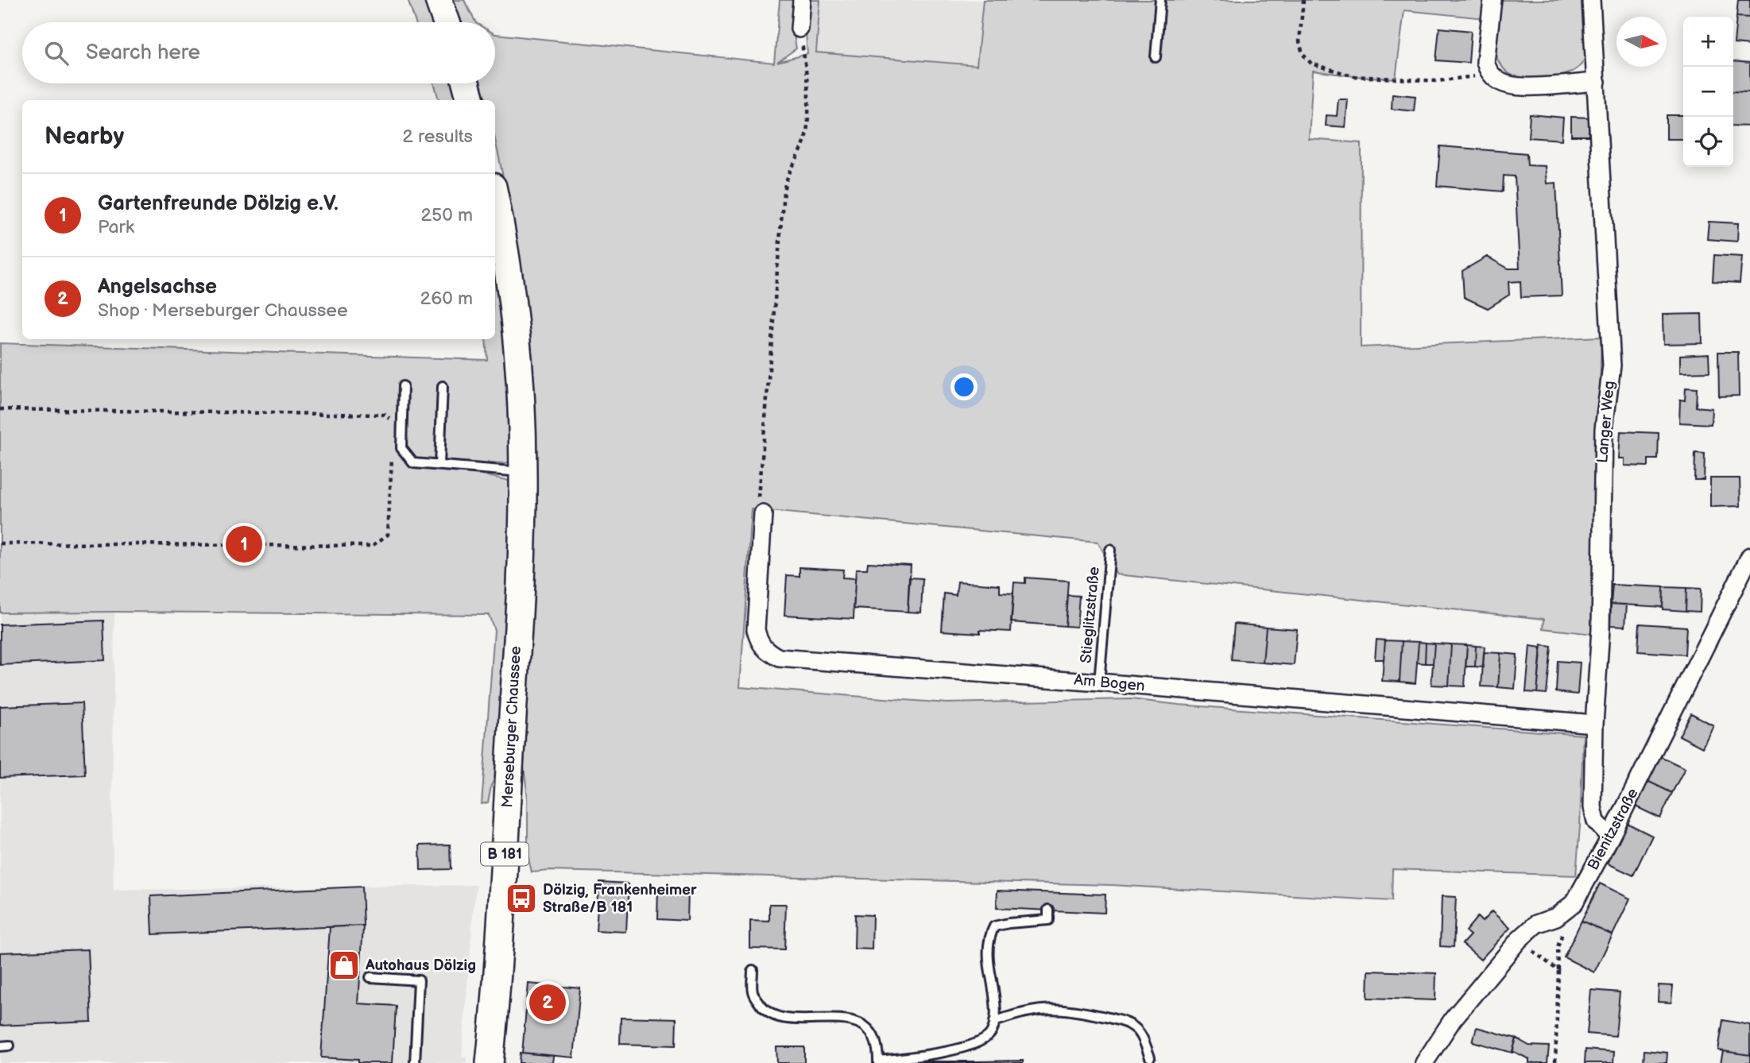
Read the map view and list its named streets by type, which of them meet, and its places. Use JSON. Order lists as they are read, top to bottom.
{
  "streets": {
    "main road": ["Merseburger Chaussee", "B 181"],
    "street": ["Langer Weg", "Am Bogen", "Bienitzstraße"],
    "lane": ["Stieglitzstraße"]
  },
  "crossings": [
    ["Langer Weg", "Am Bogen"],
    ["Langer Weg", "Bienitzstraße"],
    ["Stieglitzstraße", "Am Bogen"]
  ],
  "places": {
    "bus stop": ["Dölzig, Frankenheimer Straße/B 181"],
    "shop": ["Autohaus Dölzig"]
  },
  "north": "right",
  "page": {
    "map_buttons": ["+", "−"],
    "search": "Search here",
    "heading": ["Nearby", "2 results"],
    "list": [
      {
        "mark": "1",
        "name": "Gartenfreunde Dölzig e.V.",
        "note": "Park",
        "value": "250 m"
      },
      {
        "mark": "2",
        "name": "Angelsachse",
        "note": "Shop · Merseburger Chaussee",
        "value": "260 m"
      }
    ],
    "pins": ["1", "2"]
  }
}
